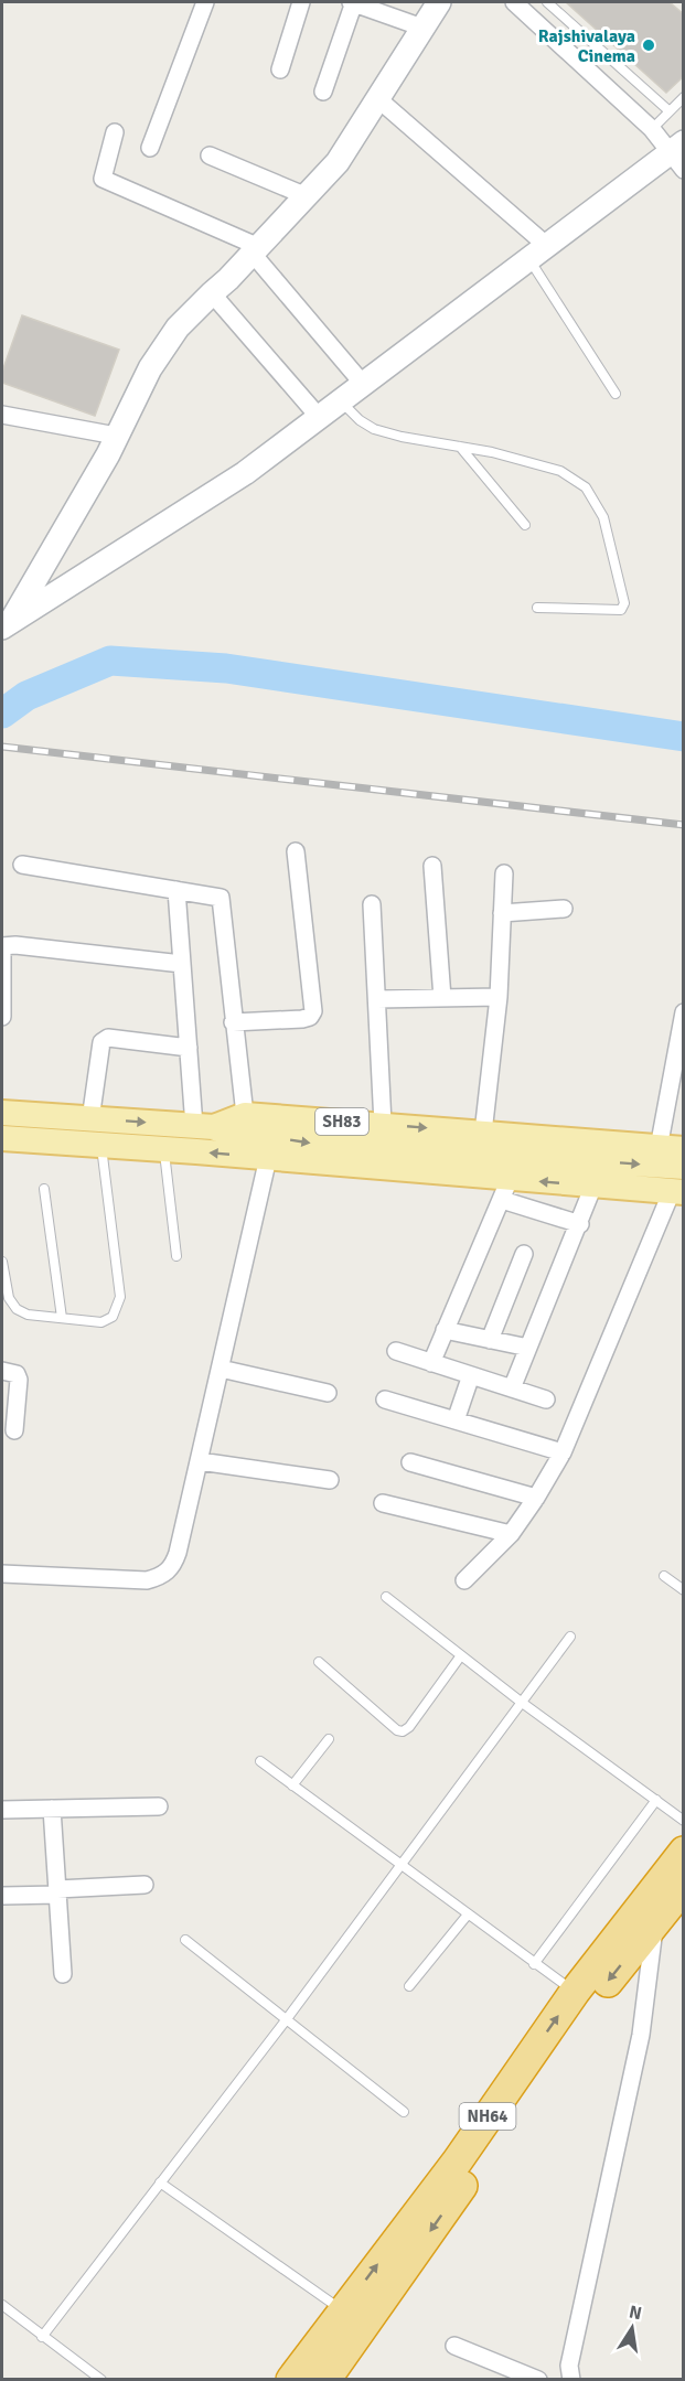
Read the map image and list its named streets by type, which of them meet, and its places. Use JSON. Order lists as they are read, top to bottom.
{
  "streets": {
    "highway": ["NH64"],
    "main road": ["SH83"]
  },
  "places": ["Rajshivalaya Cinema"],
  "north": "top"
}
